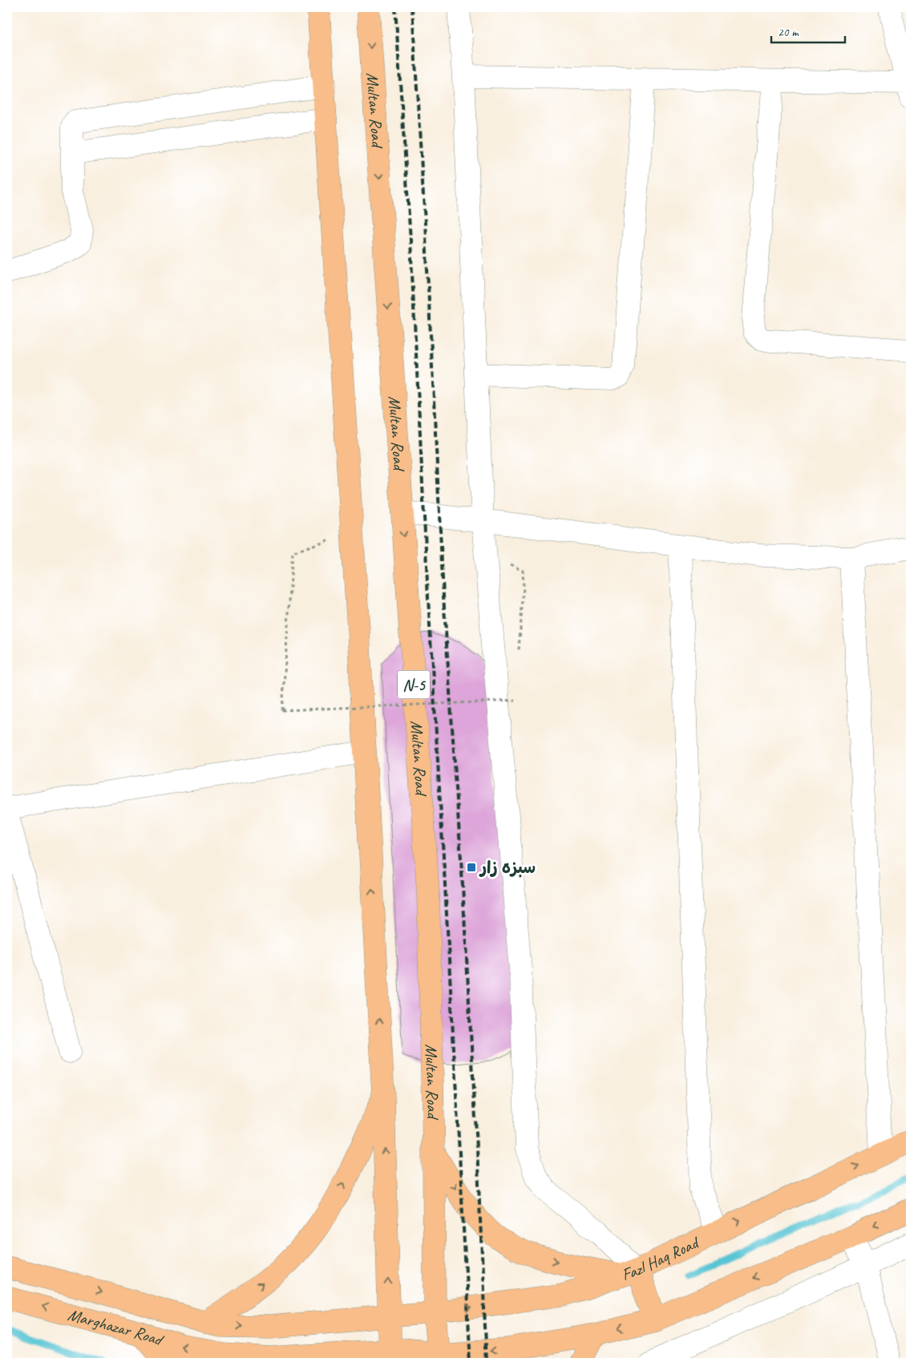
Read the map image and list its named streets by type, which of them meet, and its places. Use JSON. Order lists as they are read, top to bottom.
{
  "streets": {
    "main road": [
      "Multan Road",
      "N-5",
      "Fazl Haq Road",
      "Marghazar Road"
    ]
  },
  "crossings": [
    ["Multan Road", "Fazl Haq Road"],
    ["Fazl Haq Road", "Marghazar Road"]
  ],
  "places": {
    "transit": ["سبزہ زار"]
  },
  "scale_bar": "20 m"
}
